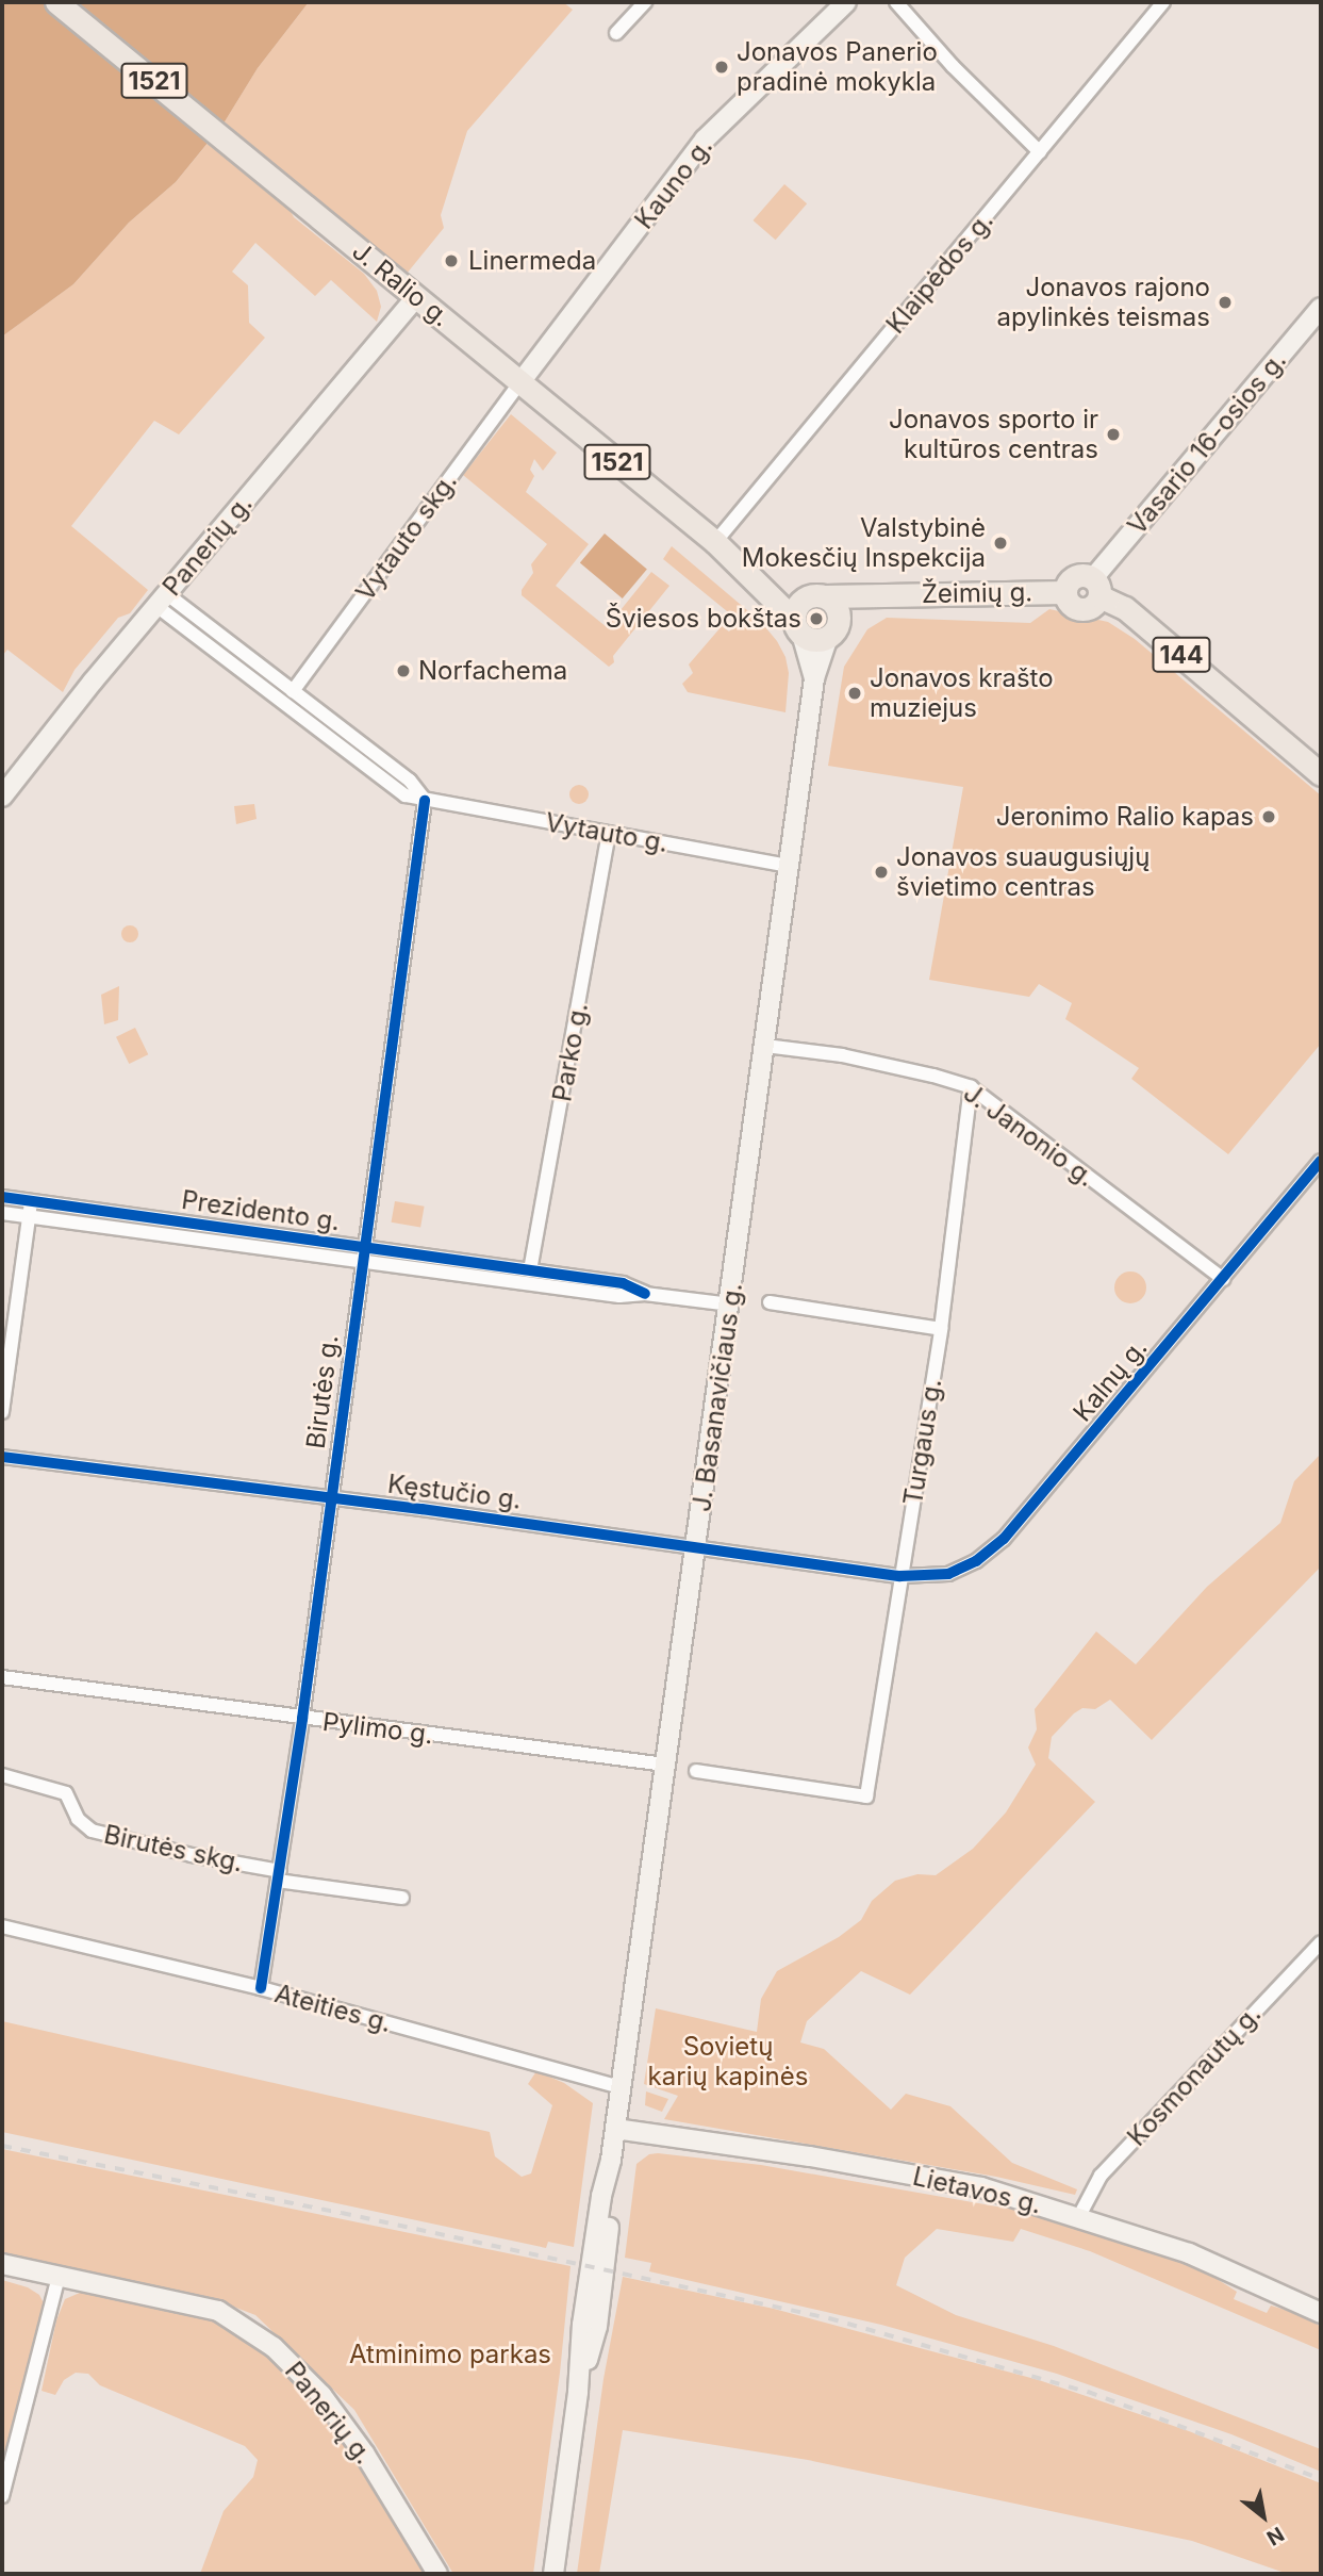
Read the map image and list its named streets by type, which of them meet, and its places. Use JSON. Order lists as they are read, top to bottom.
{
  "streets": {
    "main road": [
      "1521",
      "Kauno g.",
      "J. Ralio g.",
      "Vasario 16-osios g.",
      "Panerių g.",
      "Žeimių g.",
      "144",
      "J. Basanavičiaus g.",
      "Lietavos g."
    ],
    "street": [
      "Klaipėdos g.",
      "Vytauto skg.",
      "Vytauto g.",
      "Parko g.",
      "J. Janonio g.",
      "Prezidento g.",
      "Kalnų g.",
      "Birutės g.",
      "Turgaus g.",
      "Kęstučio g.",
      "Pylimo g.",
      "Birutės skg.",
      "Ateities g.",
      "Kosmonautų g."
    ]
  },
  "crossings": [
    ["Kauno g.", "J. Ralio g."],
    ["Kauno g.", "Vytauto skg."],
    ["Klaipėdos g.", "J. Ralio g."],
    ["J. Ralio g.", "Vytauto skg."],
    ["J. Ralio g.", "Panerių g."],
    ["J. Ralio g.", "Žeimių g."],
    ["J. Ralio g.", "J. Basanavičiaus g."],
    ["Vasario 16-osios g.", "Žeimių g."],
    ["Vasario 16-osios g.", "144"],
    ["Panerių g.", "Vytauto g."],
    ["Žeimių g.", "144"],
    ["Žeimių g.", "J. Basanavičiaus g."],
    ["Vytauto g.", "Parko g."],
    ["Vytauto g.", "Birutės g."],
    ["Vytauto g.", "J. Basanavičiaus g."],
    ["Parko g.", "Prezidento g."],
    ["J. Janonio g.", "Kalnų g."],
    ["J. Janonio g.", "J. Basanavičiaus g."],
    ["J. Janonio g.", "Turgaus g."],
    ["Prezidento g.", "Birutės g."],
    ["Prezidento g.", "J. Basanavičiaus g."],
    ["Kalnų g.", "Turgaus g."],
    ["Kalnų g.", "Kęstučio g."],
    ["Birutės g.", "Kęstučio g."],
    ["Birutės g.", "Pylimo g."],
    ["Birutės g.", "Birutės skg."],
    ["Birutės g.", "Ateities g."],
    ["J. Basanavičiaus g.", "Kęstučio g."],
    ["J. Basanavičiaus g.", "Pylimo g."],
    ["J. Basanavičiaus g.", "Ateities g."],
    ["J. Basanavičiaus g.", "Lietavos g."],
    ["Turgaus g.", "Kęstučio g."],
    ["Kosmonautų g.", "Lietavos g."]
  ],
  "parks": ["Sovietų karių kapinės", "Atminimo parkas"],
  "places": [
    "Jonavos Panerio pradinė mokykla",
    "Linermeda",
    "Jonavos rajono apylinkės teismas",
    "Jonavos sporto ir kultūros centras",
    "Valstybinė Mokesčių Inspekcija",
    "Šviesos bokštas",
    "Norfachema",
    "Jonavos krašto muziejus",
    "Jeronimo Ralio kapas",
    "Jonavos suaugusiųjų švietimo centras"
  ],
  "north": "bottom right"
}
